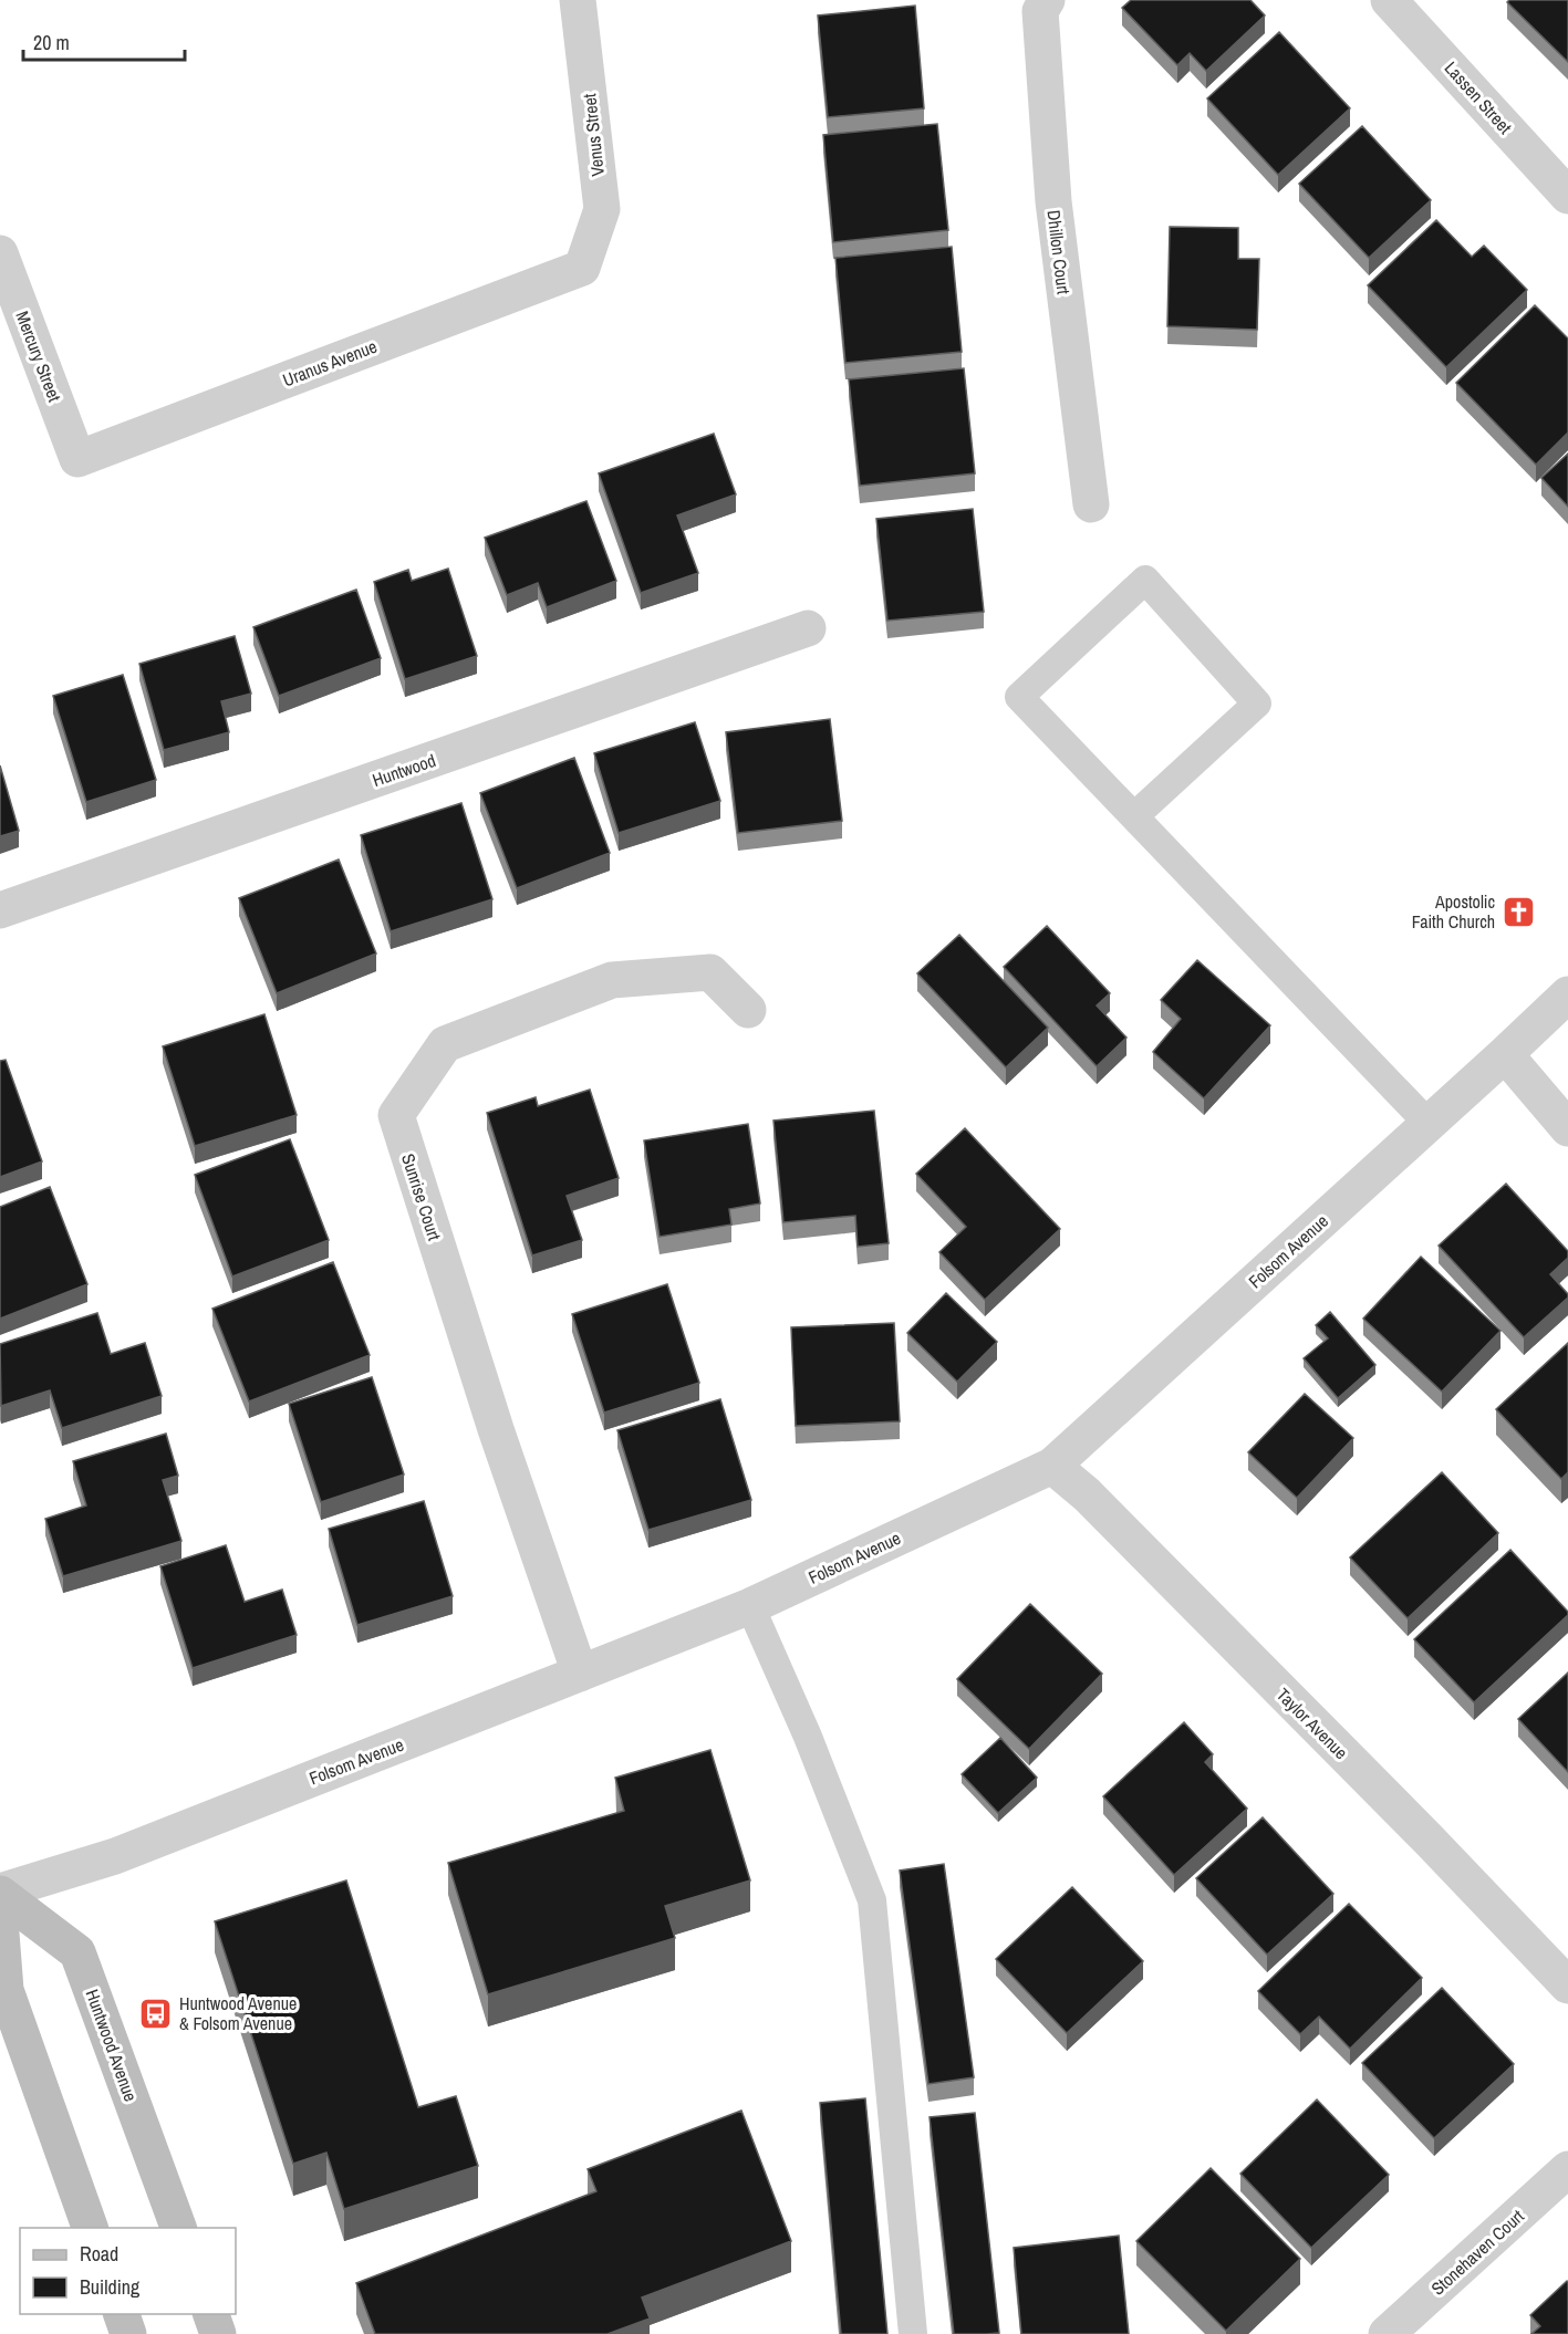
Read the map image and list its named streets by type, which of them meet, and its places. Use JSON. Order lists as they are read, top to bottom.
{
  "streets": {
    "street": [
      "Lassen Street",
      "Venus Street",
      "Dhillon Court",
      "Mercury Street",
      "Uranus Avenue",
      "Huntwood",
      "Sunrise Court",
      "Folsom Avenue",
      "Taylor Avenue",
      "Huntwood Avenue",
      "Stonehaven Court"
    ]
  },
  "crossings": [
    ["Venus Street", "Uranus Avenue"],
    ["Mercury Street", "Uranus Avenue"],
    ["Sunrise Court", "Folsom Avenue"],
    ["Folsom Avenue", "Taylor Avenue"],
    ["Folsom Avenue", "Huntwood Avenue"]
  ],
  "places": {
    "church": ["Apostolic Faith Church"],
    "bus stop": ["Huntwood Avenue & Folsom Avenue"]
  },
  "legend": ["Road", "Building"],
  "scale_bar": "20 m"
}
